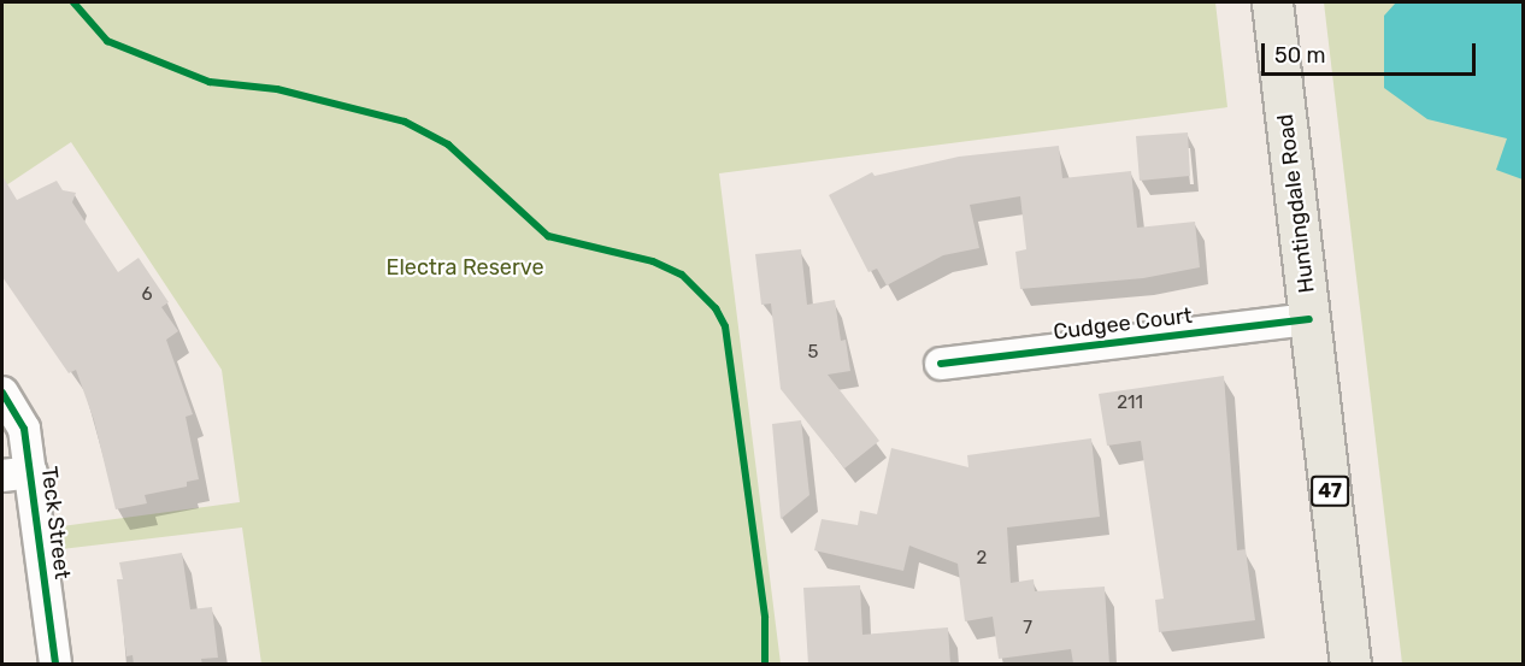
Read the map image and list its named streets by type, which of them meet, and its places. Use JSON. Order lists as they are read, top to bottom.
{
  "streets": {
    "main road": ["Huntingdale Road", "47"],
    "street": ["Cudgee Court", "Teck Street"]
  },
  "crossings": [
    ["Huntingdale Road", "Cudgee Court"]
  ],
  "parks": ["Electra Reserve"],
  "house_numbers": [
    "6",
    "5",
    "211",
    "2",
    "7"
  ],
  "scale_bar": "50 m"
}
